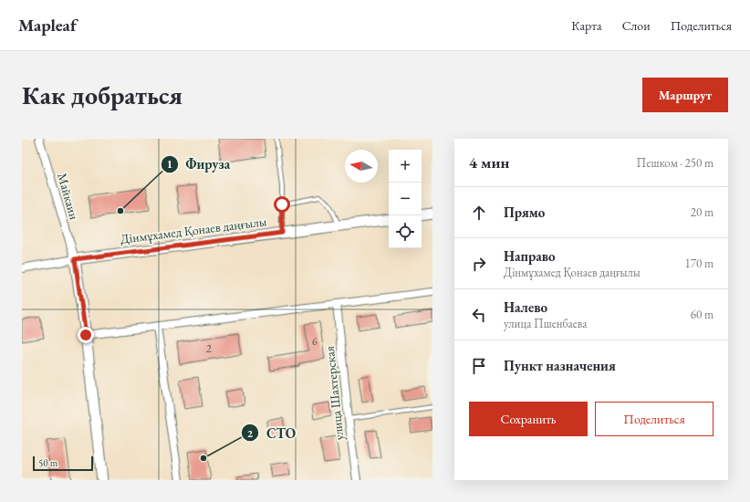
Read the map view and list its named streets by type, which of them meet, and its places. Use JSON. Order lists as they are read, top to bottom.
{
  "streets": {
    "street": ["Майкаин", "Дінмұхамед Қонаев даңғылы", "улица Шахтерская"]
  },
  "crossings": [
    ["Майкаин", "Дінмұхамед Қонаев даңғылы"]
  ],
  "places": ["Фируза", "СТО"],
  "house_numbers": ["6", "2"],
  "scale_bar": "50 m",
  "north": "left",
  "page": {
    "header": "Mapleaf",
    "nav": ["Карта", "Слои", "Поделиться"],
    "buttons": [
      "Маршрут",
      ["Сохранить", "Поделиться"]
    ],
    "title": "Как добраться",
    "heading": ["4 мин", "Пешком · 250 m"],
    "map_buttons": ["+", "−"],
    "list": [
      ["Прямо", "20 m"],
      ["Направо", "Дінмұхамед Қонаев даңғылы", "170 m"],
      ["Налево", "улица Пшенбаева", "60 m"],
      "Пункт назначения"
    ],
    "scale": "50 m"
  }
}
